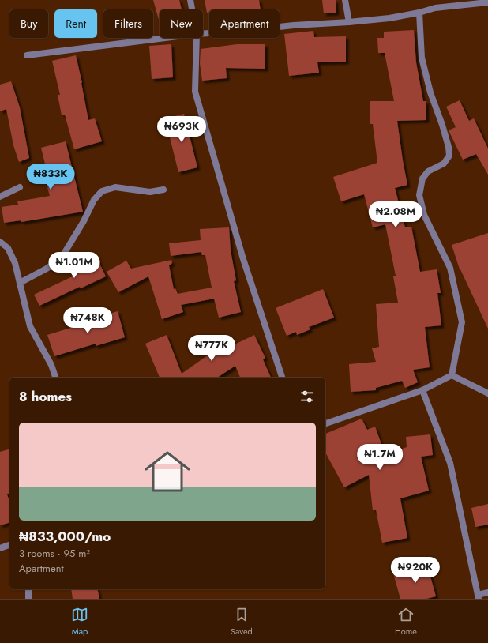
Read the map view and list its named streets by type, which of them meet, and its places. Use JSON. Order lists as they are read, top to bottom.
{
  "page": {
    "chip": [
      "Buy",
      "Rent",
      "Filters",
      "New",
      "Apartment"
    ],
    "price": [
      "₦693K",
      "₦833K",
      "₦2.08M",
      "₦1.01M",
      "₦748K",
      "₦777K",
      "₦1.7M",
      "₦920K"
    ],
    "heading": "8 homes",
    "list": [
      {
        "name": "₦833,000/mo",
        "note": "3 rooms · 95 m² · Apartment"
      }
    ],
    "tabs": ["Map", "Saved", "Home"]
  }
}
